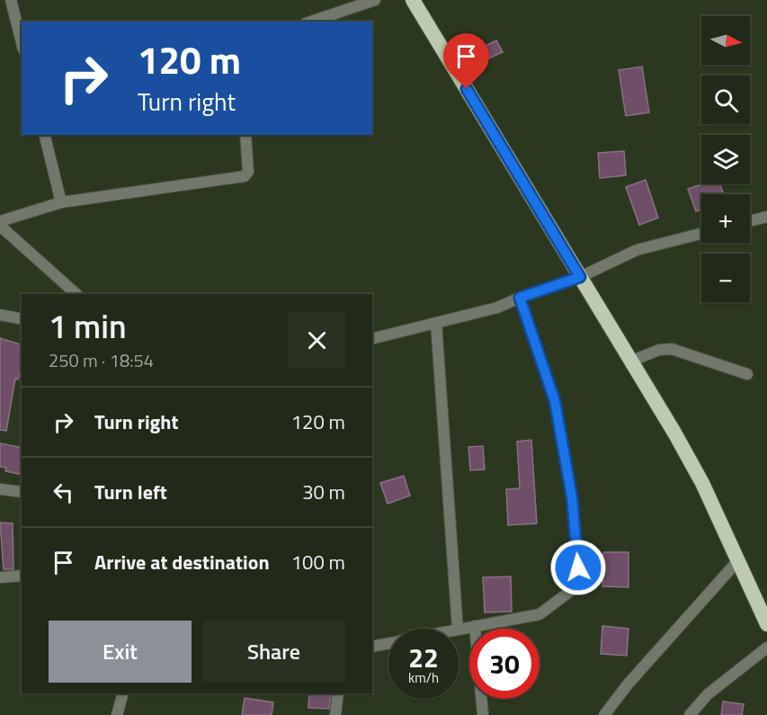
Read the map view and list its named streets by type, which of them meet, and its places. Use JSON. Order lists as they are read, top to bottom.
{
  "north": "right",
  "page": {
    "map_buttons": ["+", "−"],
    "turn": ["120 m", "Turn right"],
    "heading": ["1 min", "250 m · 18:54"],
    "list": [
      {
        "name": "Turn right",
        "value": "120 m"
      },
      {
        "name": "Turn left",
        "value": "30 m"
      },
      {
        "name": "Arrive at destination",
        "value": "100 m"
      }
    ],
    "buttons": ["Exit", "Share"],
    "speed": "22 km/h",
    "limit": "30"
  }
}
